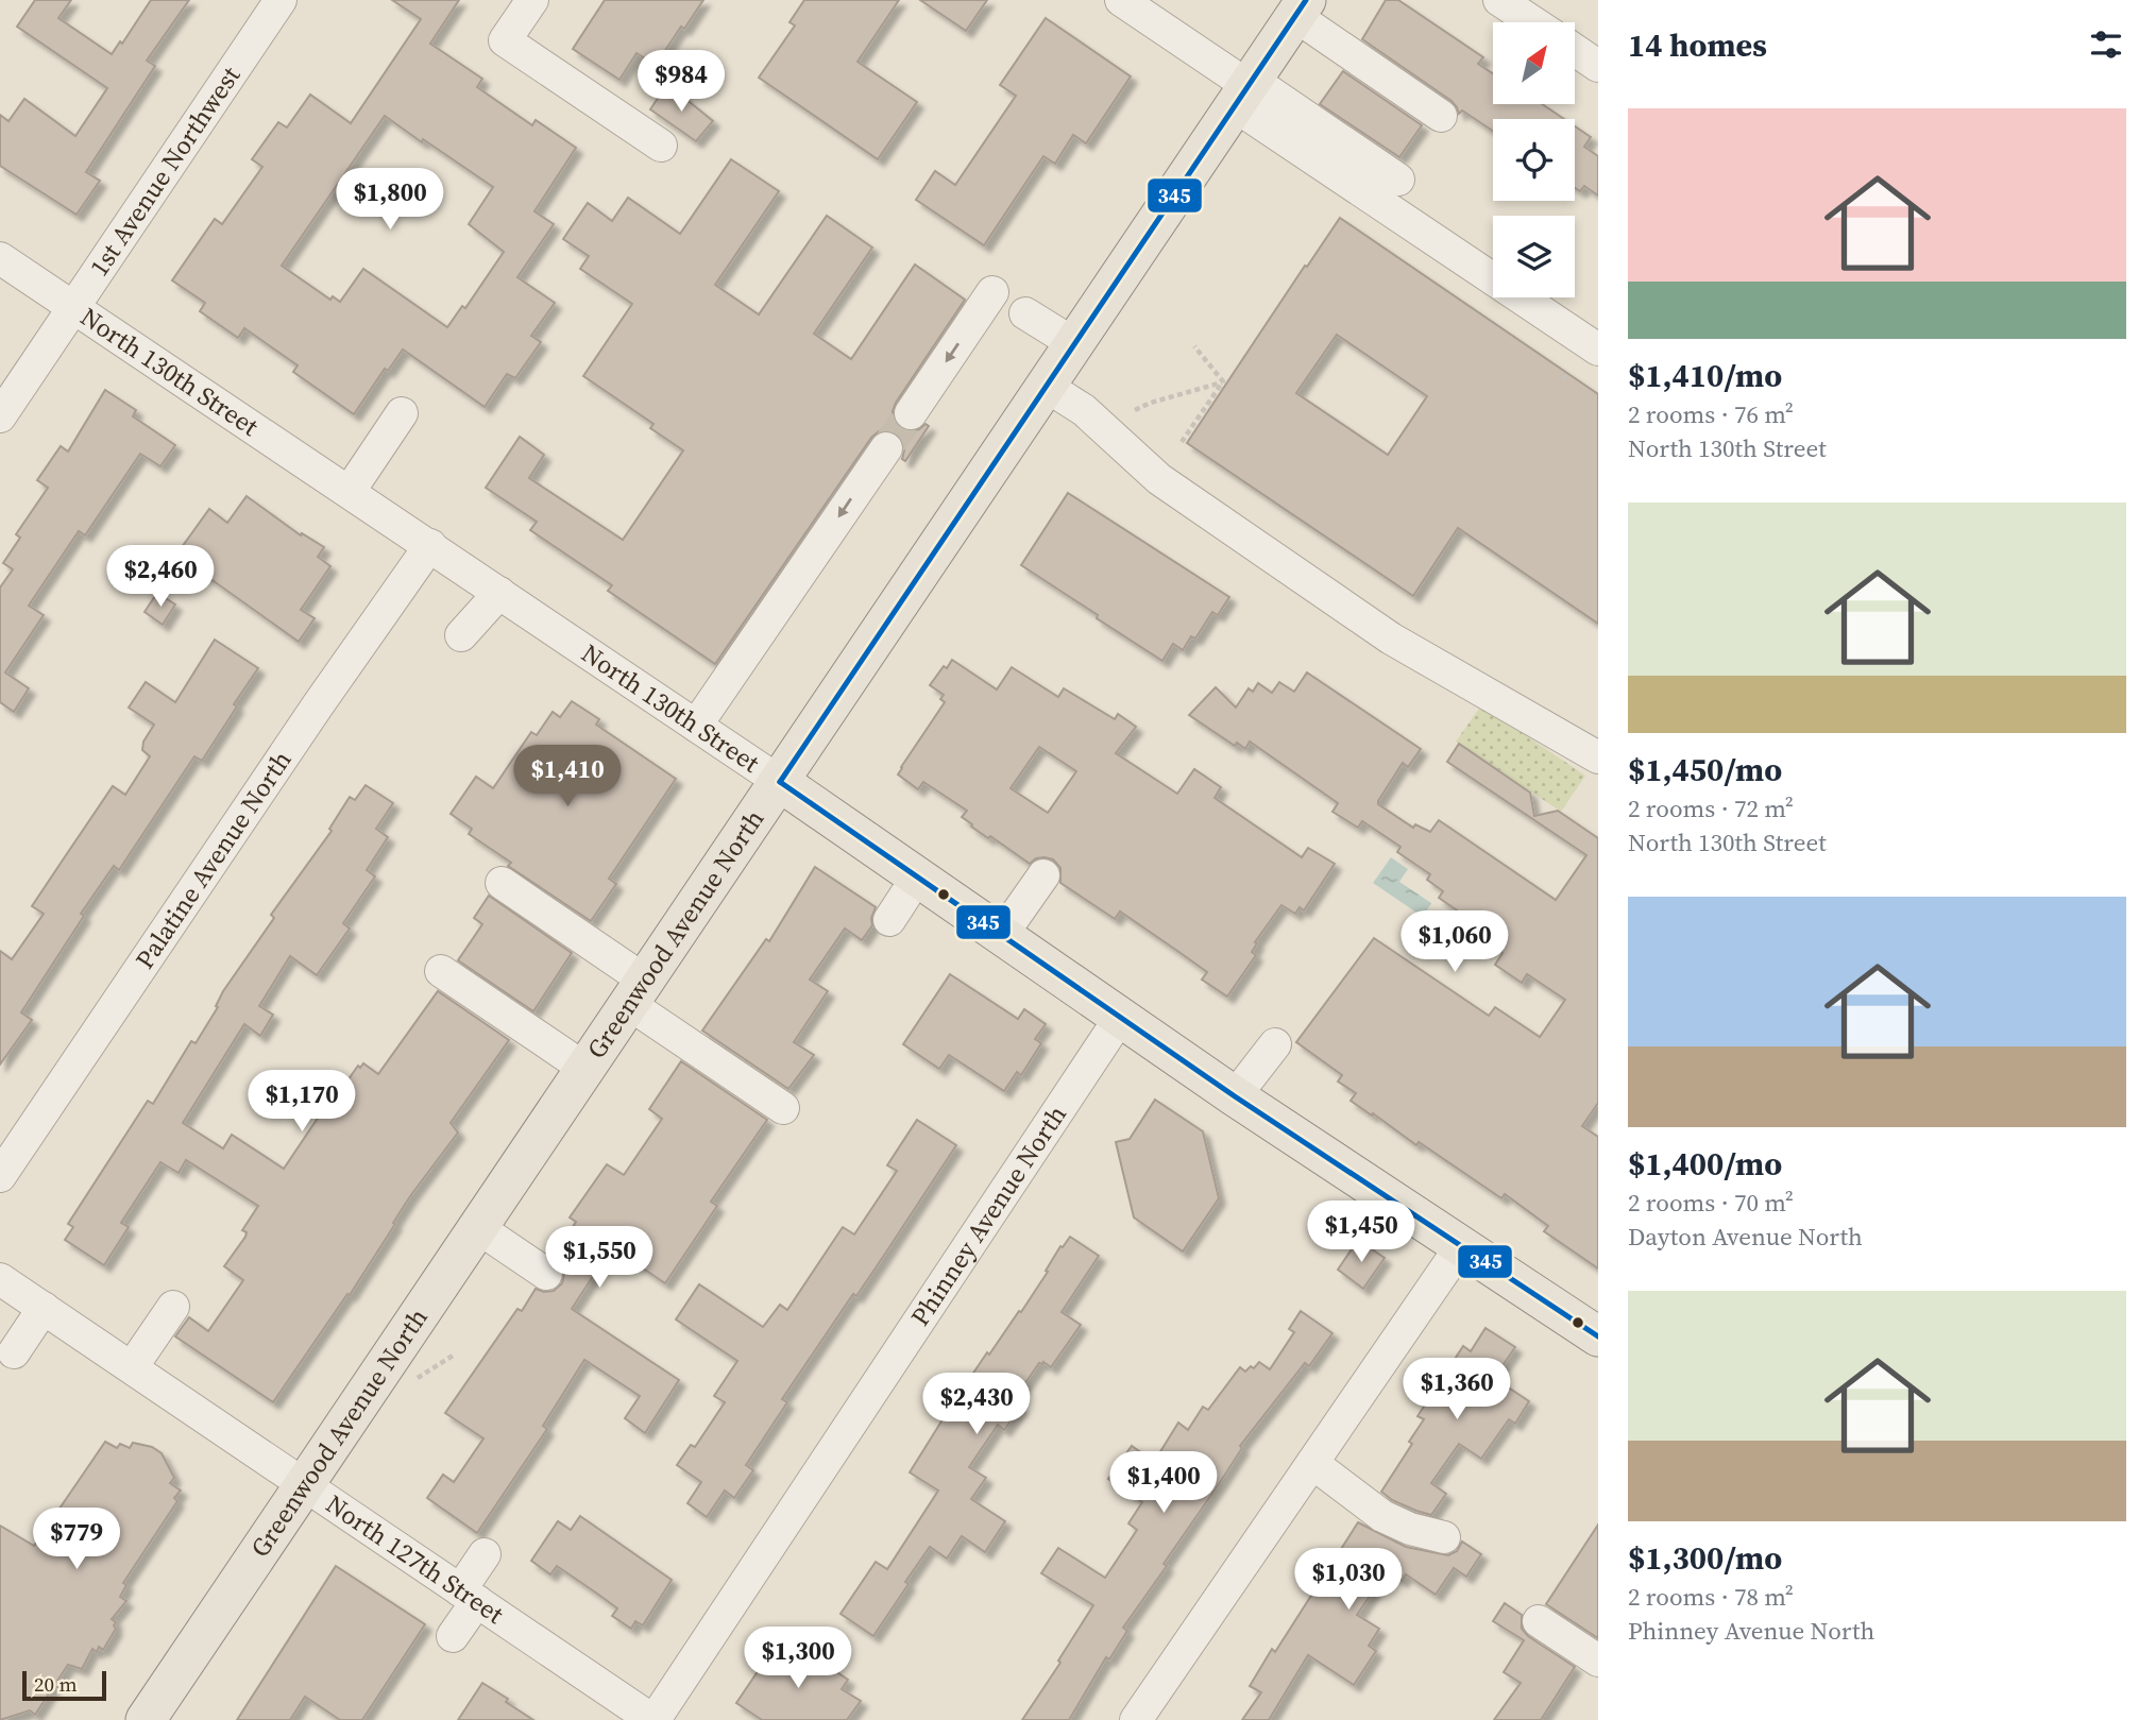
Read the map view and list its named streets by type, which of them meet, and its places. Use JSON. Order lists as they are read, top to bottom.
{
  "streets": {
    "main road": ["North 130th Street", "Greenwood Avenue North"],
    "street": [
      "1st Avenue Northwest",
      "Palatine Avenue North",
      "Phinney Avenue North",
      "North 127th Street"
    ]
  },
  "crossings": [
    ["1st Avenue Northwest", "North 130th Street"],
    ["North 130th Street", "Palatine Avenue North"],
    ["North 130th Street", "Greenwood Avenue North"],
    ["North 130th Street", "Phinney Avenue North"],
    ["Greenwood Avenue North", "North 127th Street"],
    ["Phinney Avenue North", "North 127th Street"]
  ],
  "lines": ["transit line 345"],
  "scale_bar": "20 m",
  "north": "top right",
  "page": {
    "heading": "14 homes",
    "price": [
      "$984",
      "$1,800",
      "$2,460",
      "$1,410",
      "$1,060",
      "$1,170",
      "$1,450",
      "$1,550",
      "$1,360",
      "$2,430",
      "$1,400",
      "$779",
      "$1,030",
      "$1,300"
    ],
    "list": [
      {
        "name": "$1,410/mo",
        "note": "2 rooms · 76 m² · North 130th Street"
      },
      {
        "name": "$1,450/mo",
        "note": "2 rooms · 72 m² · North 130th Street"
      },
      {
        "name": "$1,400/mo",
        "note": "2 rooms · 70 m² · Dayton Avenue North"
      },
      {
        "name": "$1,300/mo",
        "note": "2 rooms · 78 m² · Phinney Avenue North"
      }
    ],
    "scale": "20 m"
  }
}
